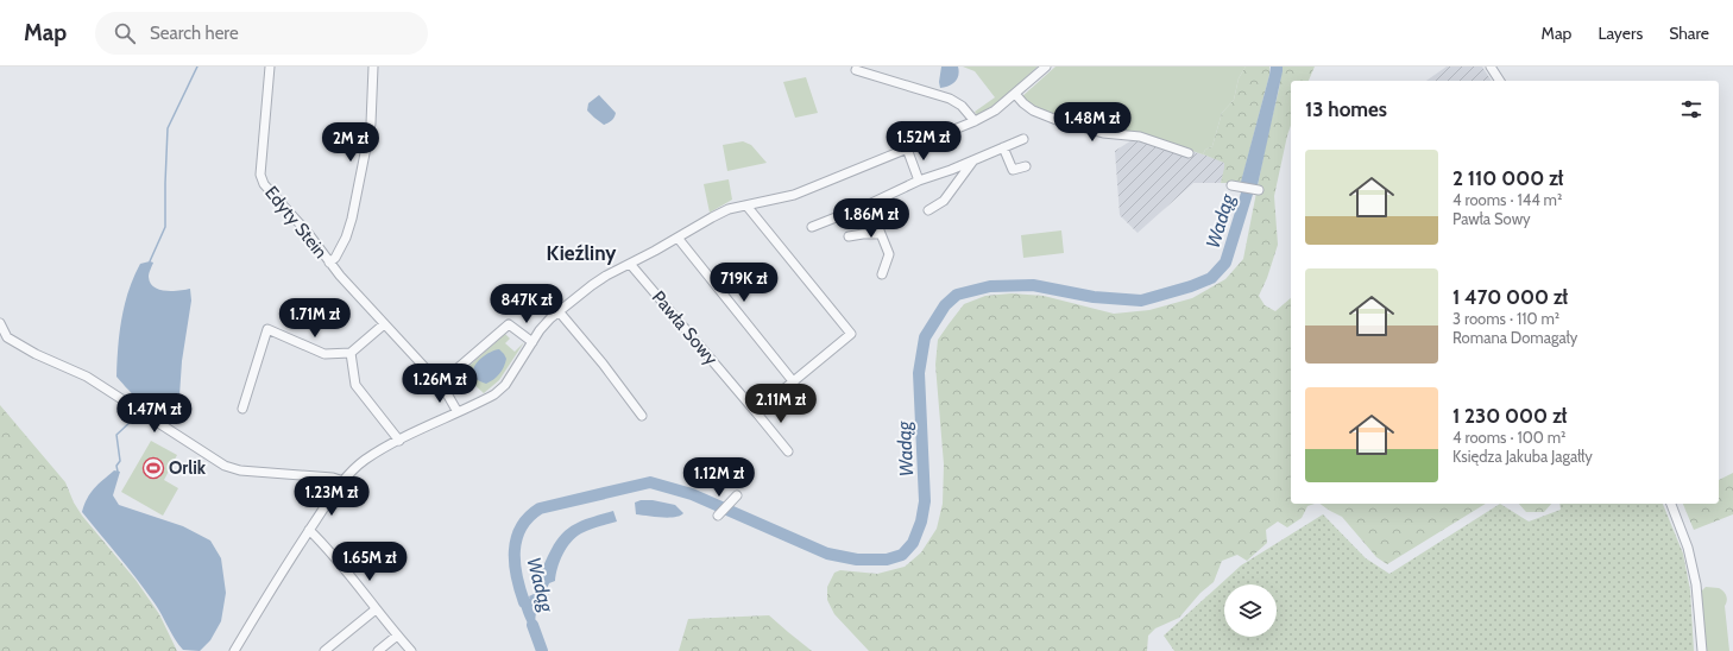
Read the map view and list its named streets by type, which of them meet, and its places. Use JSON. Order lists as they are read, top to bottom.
{
  "streets": {
    "street": ["Edyty Stein", "Pawła Sowy"]
  },
  "districts": ["Kieźliny"],
  "water": ["Wadąg"],
  "places": {
    "sports": ["Orlik"]
  },
  "page": {
    "header": "Map",
    "search": "Search here",
    "nav": ["Map", "Layers", "Share"],
    "heading": "13 homes",
    "price": [
      "1.48M zł",
      "1.52M zł",
      "2M zł",
      "1.86M zł",
      "719K zł",
      "847K zł",
      "1.71M zł",
      "1.26M zł",
      "2.11M zł",
      "1.47M zł",
      "1.12M zł",
      "1.23M zł",
      "1.65M zł"
    ],
    "list": [
      {
        "name": "2 110 000 zł",
        "note": "4 rooms · 144 m² · Pawła Sowy"
      },
      {
        "name": "1 470 000 zł",
        "note": "3 rooms · 110 m² · Romana Domagały"
      },
      {
        "name": "1 230 000 zł",
        "note": "4 rooms · 100 m² · Księdza Jakuba Jagałły"
      }
    ]
  }
}
